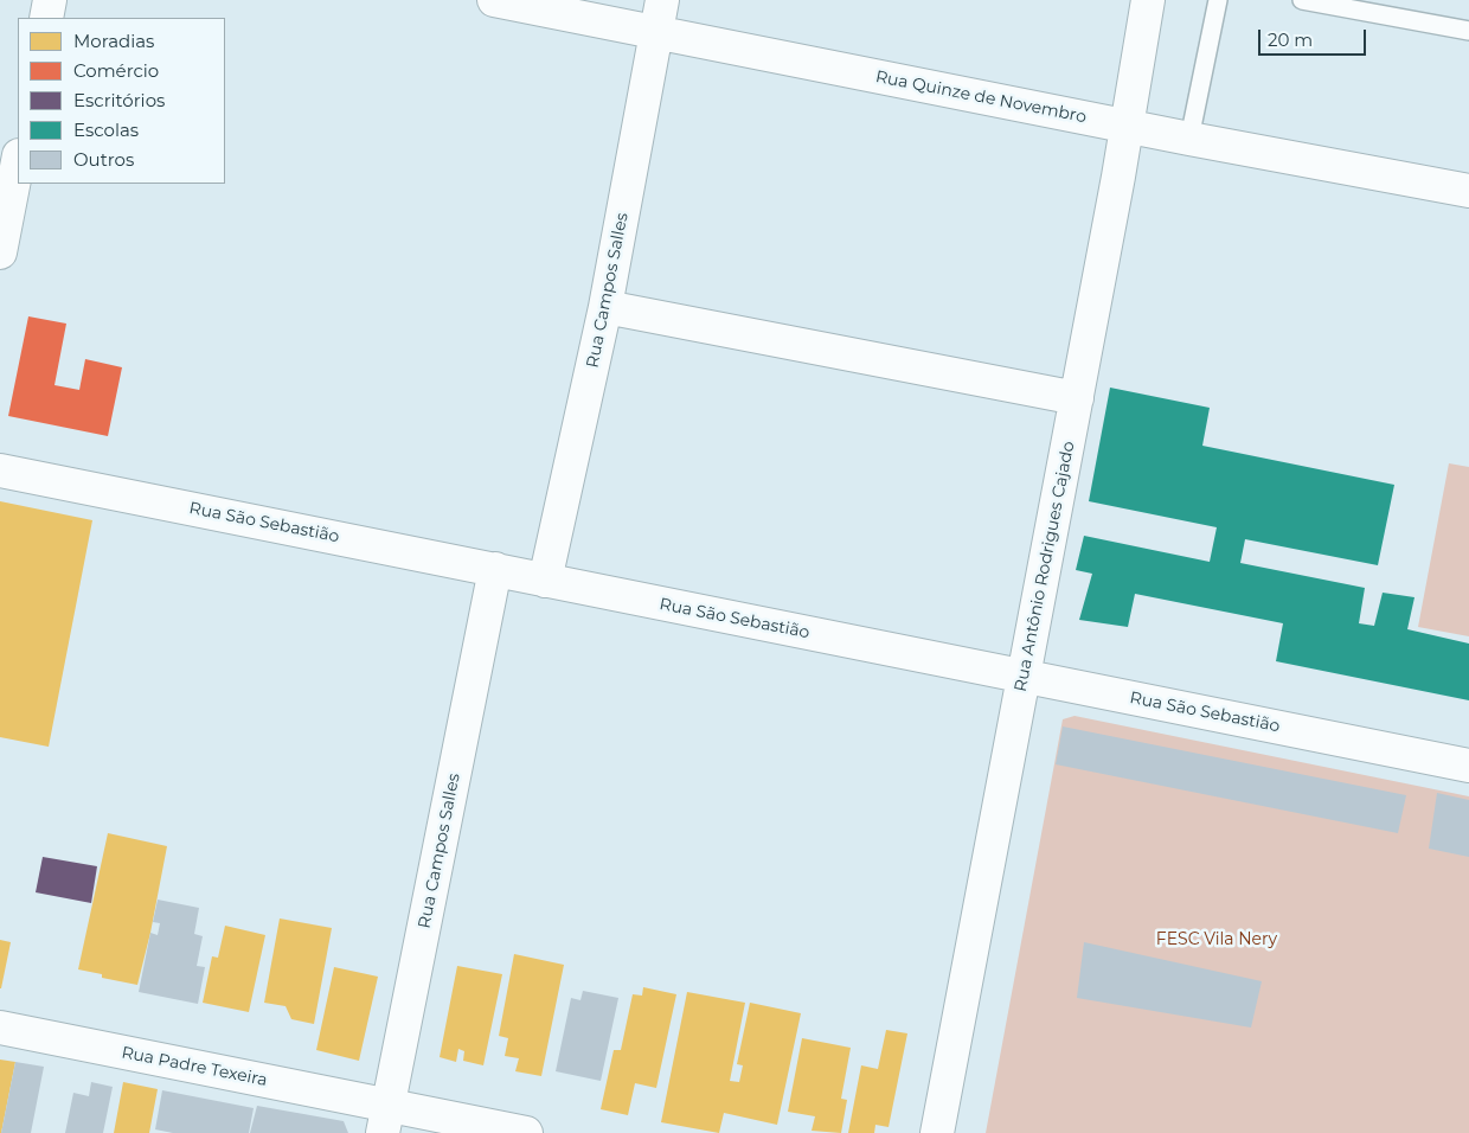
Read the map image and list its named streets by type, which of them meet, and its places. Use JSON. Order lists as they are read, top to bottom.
{
  "streets": {
    "street": [
      "Rua Quinze de Novembro",
      "Rua Campos Salles",
      "Rua São Sebastião",
      "Rua Antônio Rodrigues Cajado",
      "Rua Padre Texeira"
    ]
  },
  "crossings": [
    ["Rua Quinze de Novembro", "Rua Campos Salles"],
    ["Rua Quinze de Novembro", "Rua Antônio Rodrigues Cajado"],
    ["Rua Campos Salles", "Rua São Sebastião"],
    ["Rua Campos Salles", "Rua Padre Texeira"],
    ["Rua São Sebastião", "Rua Antônio Rodrigues Cajado"]
  ],
  "parks": ["FESC Vila Nery"],
  "legend": [
    "Moradias",
    "Comércio",
    "Escritórios",
    "Escolas",
    "Outros"
  ],
  "scale_bar": "20 m"
}
